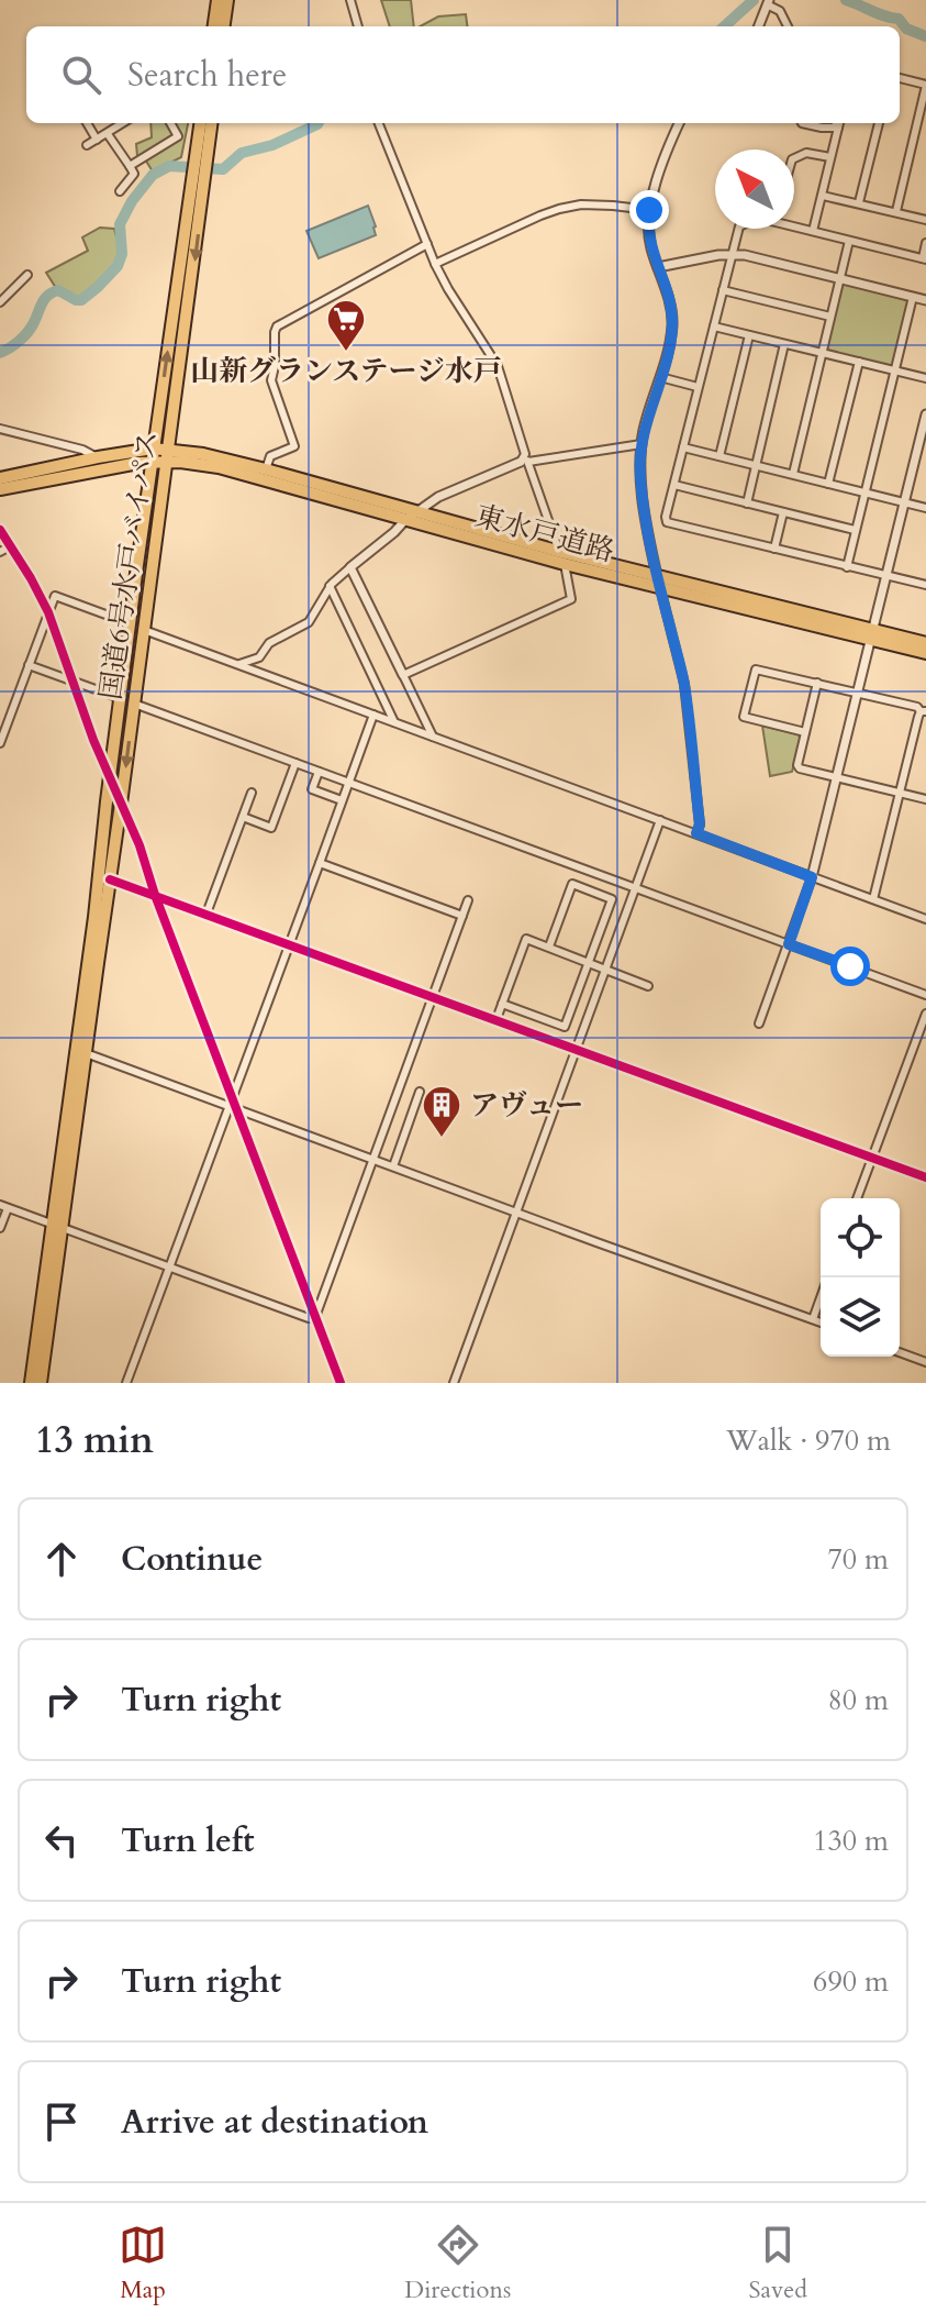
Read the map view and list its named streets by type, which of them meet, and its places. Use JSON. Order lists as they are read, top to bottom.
{
  "streets": {
    "highway": ["東水戸道路", "国道6号水戸バイパス"]
  },
  "crossings": [
    ["東水戸道路", "国道6号水戸バイパス"]
  ],
  "places": {
    "supermarket": ["山新グランステージ水戸"],
    "building": ["アヴュー"]
  },
  "north": "top left",
  "page": {
    "search": "Search here",
    "heading": ["13 min", "Walk · 970 m"],
    "list": [
      ["Continue", "70 m"],
      ["Turn right", "80 m"],
      ["Turn left", "130 m"],
      ["Turn right", "690 m"],
      "Arrive at destination"
    ],
    "nav": ["Map", "Directions", "Saved"]
  }
}
